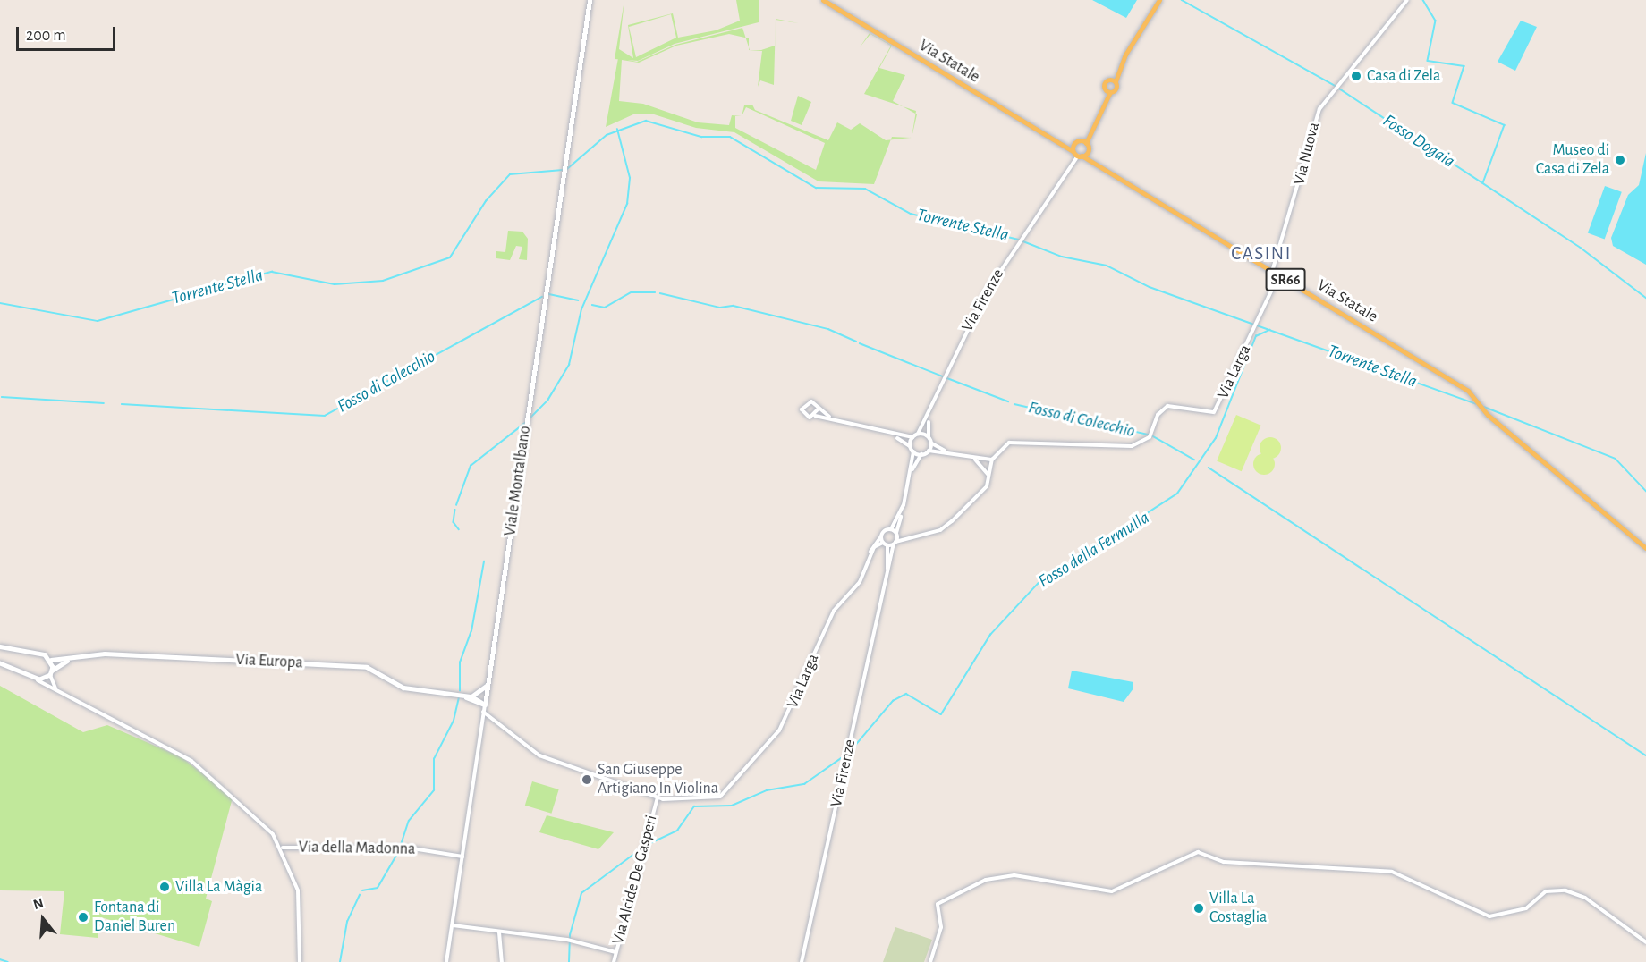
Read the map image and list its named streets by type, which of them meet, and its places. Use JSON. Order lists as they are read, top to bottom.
{
  "streets": {
    "main road": [
      "Via Statale",
      "SR66",
      "Viale Montalbano",
      "Via Europa"
    ],
    "street": [
      "Via Nuova",
      "Via Firenze",
      "Via Larga",
      "Via della Madonna",
      "Via Alcide De Gasperi"
    ]
  },
  "crossings": [
    ["Via Statale", "Via Nuova"],
    ["Via Statale", "Via Firenze"],
    ["Via Statale", "Via Larga"],
    ["Via Firenze", "Via Larga"],
    ["Via Larga", "Via Alcide De Gasperi"],
    ["Viale Montalbano", "Via della Madonna"]
  ],
  "districts": ["CASINI"],
  "water": [
    "Fosso Dogaia",
    "Torrente Stella",
    "Fosso di Colecchio",
    "Fosso della Fermulla"
  ],
  "places": [
    "Casa di Zela",
    "Museo di Casa di Zela",
    "San Giuseppe Artigiano In Violina",
    "Villa La Màgia",
    "Villa La Costaglia",
    "Fontana di Daniel Buren"
  ],
  "scale_bar": "200 m",
  "north": "top"
}
